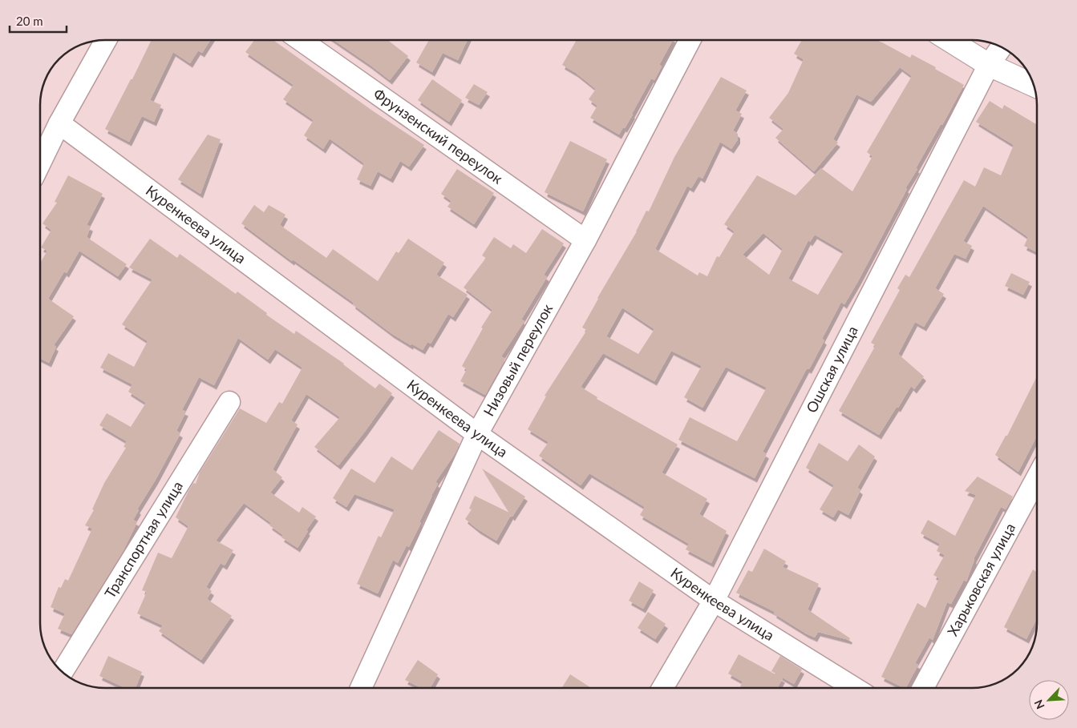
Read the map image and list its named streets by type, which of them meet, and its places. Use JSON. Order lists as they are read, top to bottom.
{
  "streets": {
    "street": [
      "Фрунзенский переулок",
      "Куренкеева улица",
      "Низовый переулок",
      "Ошская улица",
      "Транспортная улица",
      "Харьковская улица"
    ]
  },
  "crossings": [
    ["Фрунзенский переулок", "Низовый переулок"],
    ["Куренкеева улица", "Низовый переулок"],
    ["Куренкеева улица", "Ошская улица"]
  ],
  "scale_bar": "20 m",
  "north": "bottom left"
}
